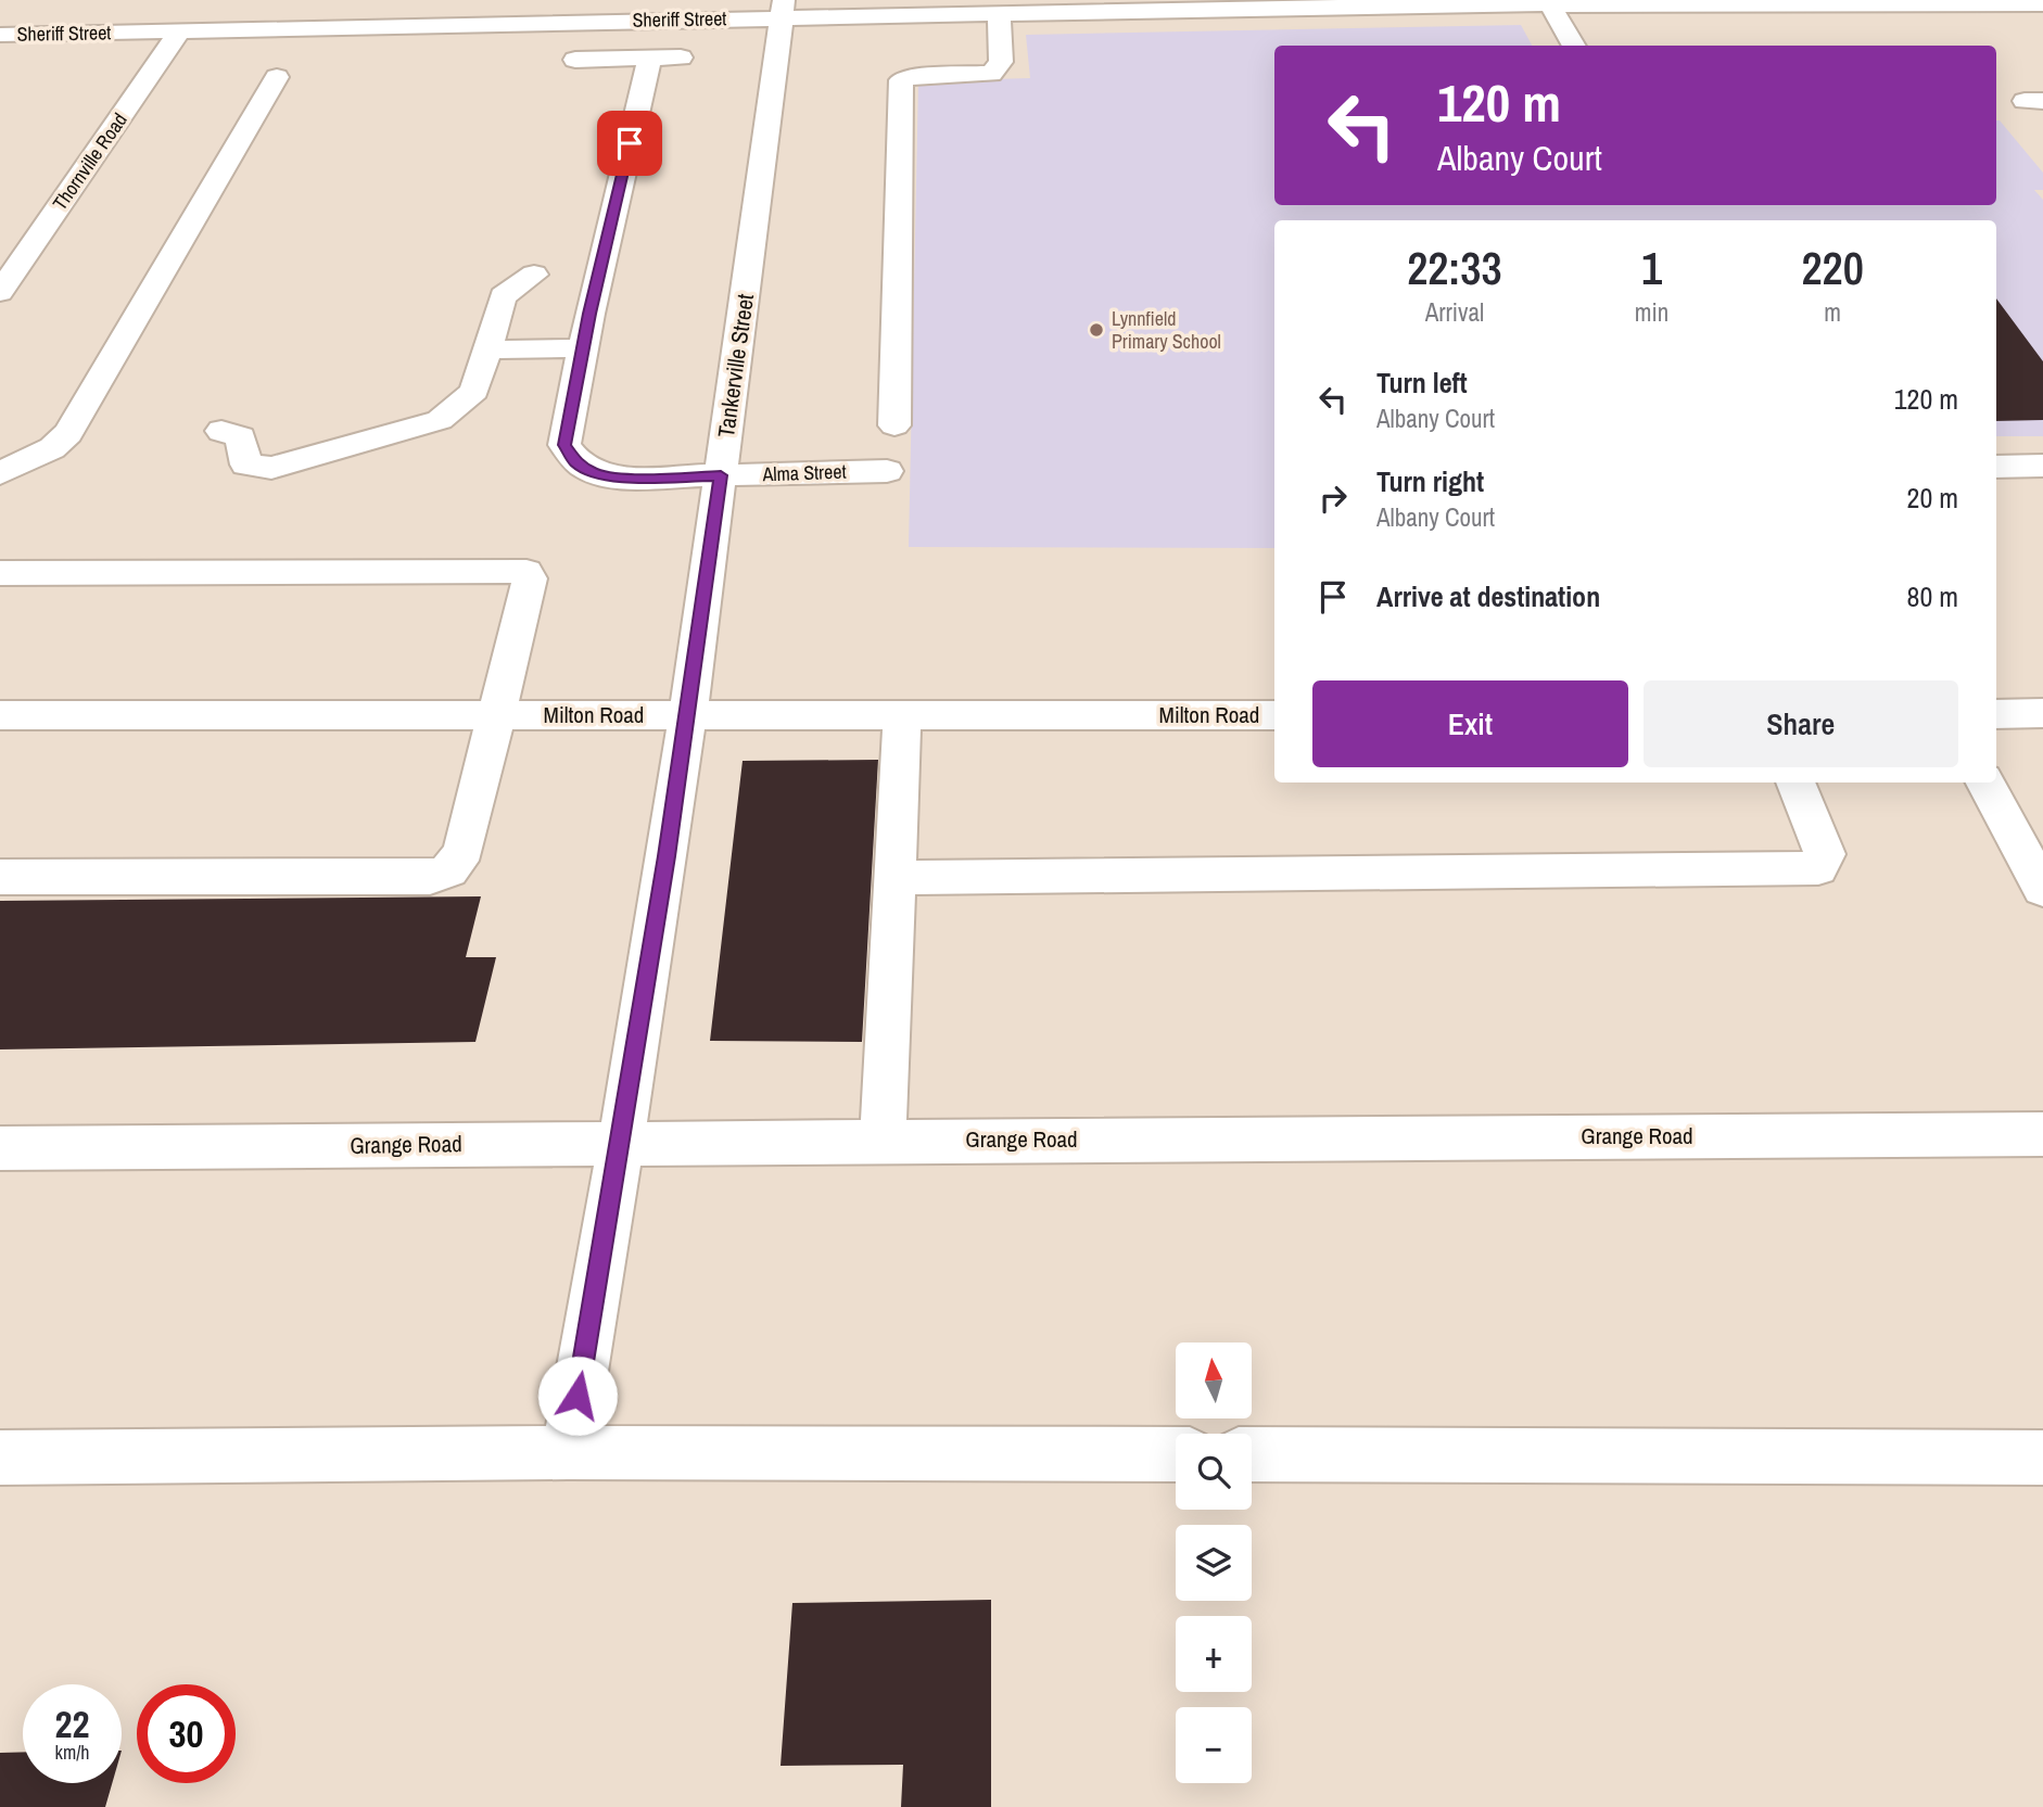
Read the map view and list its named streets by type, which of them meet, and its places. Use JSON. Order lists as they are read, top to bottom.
{
  "streets": {
    "street": [
      "Sheriff Street",
      "Thornville Road",
      "Tankerville Street",
      "Alma Street",
      "Milton Road",
      "Grange Road"
    ]
  },
  "crossings": [
    ["Sheriff Street", "Thornville Road"],
    ["Sheriff Street", "Tankerville Street"],
    ["Tankerville Street", "Alma Street"],
    ["Tankerville Street", "Milton Road"],
    ["Tankerville Street", "Grange Road"]
  ],
  "places": ["Lynnfield Primary School"],
  "north": "top",
  "page": {
    "turn": ["120 m", "Albany Court"],
    "eta": [
      "22:33",
      "Arrival",
      "1",
      "min",
      "220",
      "m"
    ],
    "list": [
      {
        "name": "Turn left",
        "note": "Albany Court",
        "value": "120 m"
      },
      {
        "name": "Turn right",
        "note": "Albany Court",
        "value": "20 m"
      },
      {
        "name": "Arrive at destination",
        "value": "80 m"
      }
    ],
    "buttons": ["Exit", "Share"],
    "map_buttons": ["+", "−"],
    "speed": "22 km/h",
    "limit": "30"
  }
}
